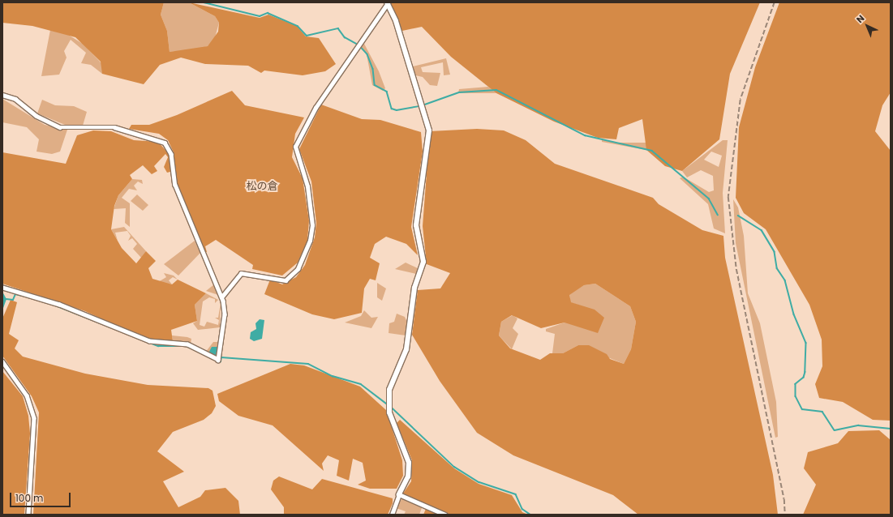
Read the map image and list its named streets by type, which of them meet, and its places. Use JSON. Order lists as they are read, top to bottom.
{
  "districts": ["松の倉"],
  "scale_bar": "100 m",
  "north": "top left"
}
